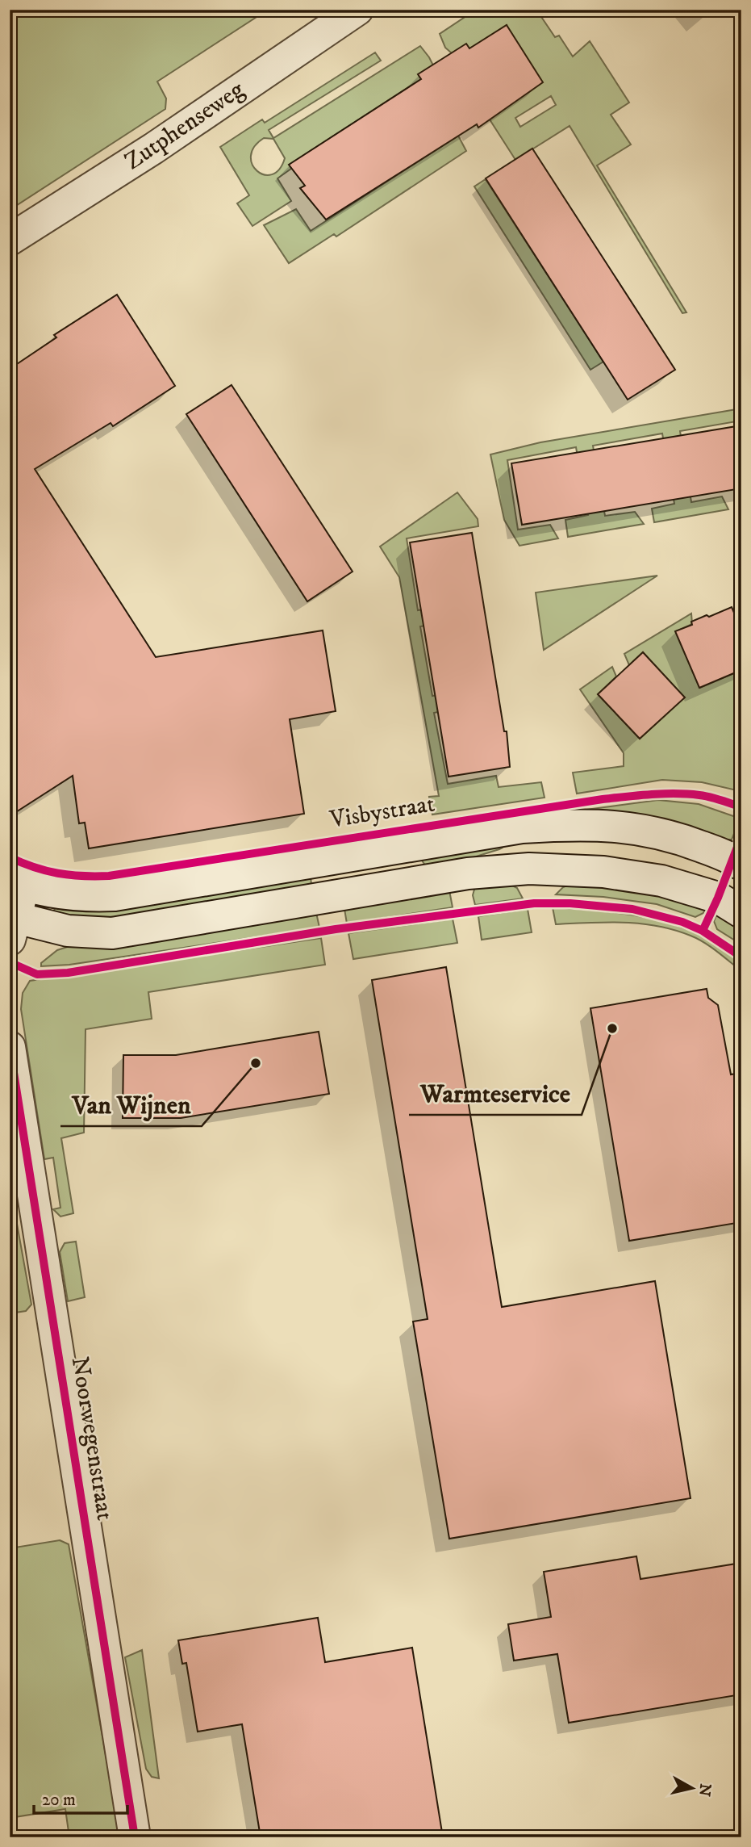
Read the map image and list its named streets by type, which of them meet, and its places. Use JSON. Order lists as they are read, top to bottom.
{
  "streets": {
    "street": ["Zutphenseweg", "Visbystraat", "Noorwegenstraat"]
  },
  "places": ["Warmteservice", "Van Wijnen"],
  "scale_bar": "20 m",
  "north": "right"
}
